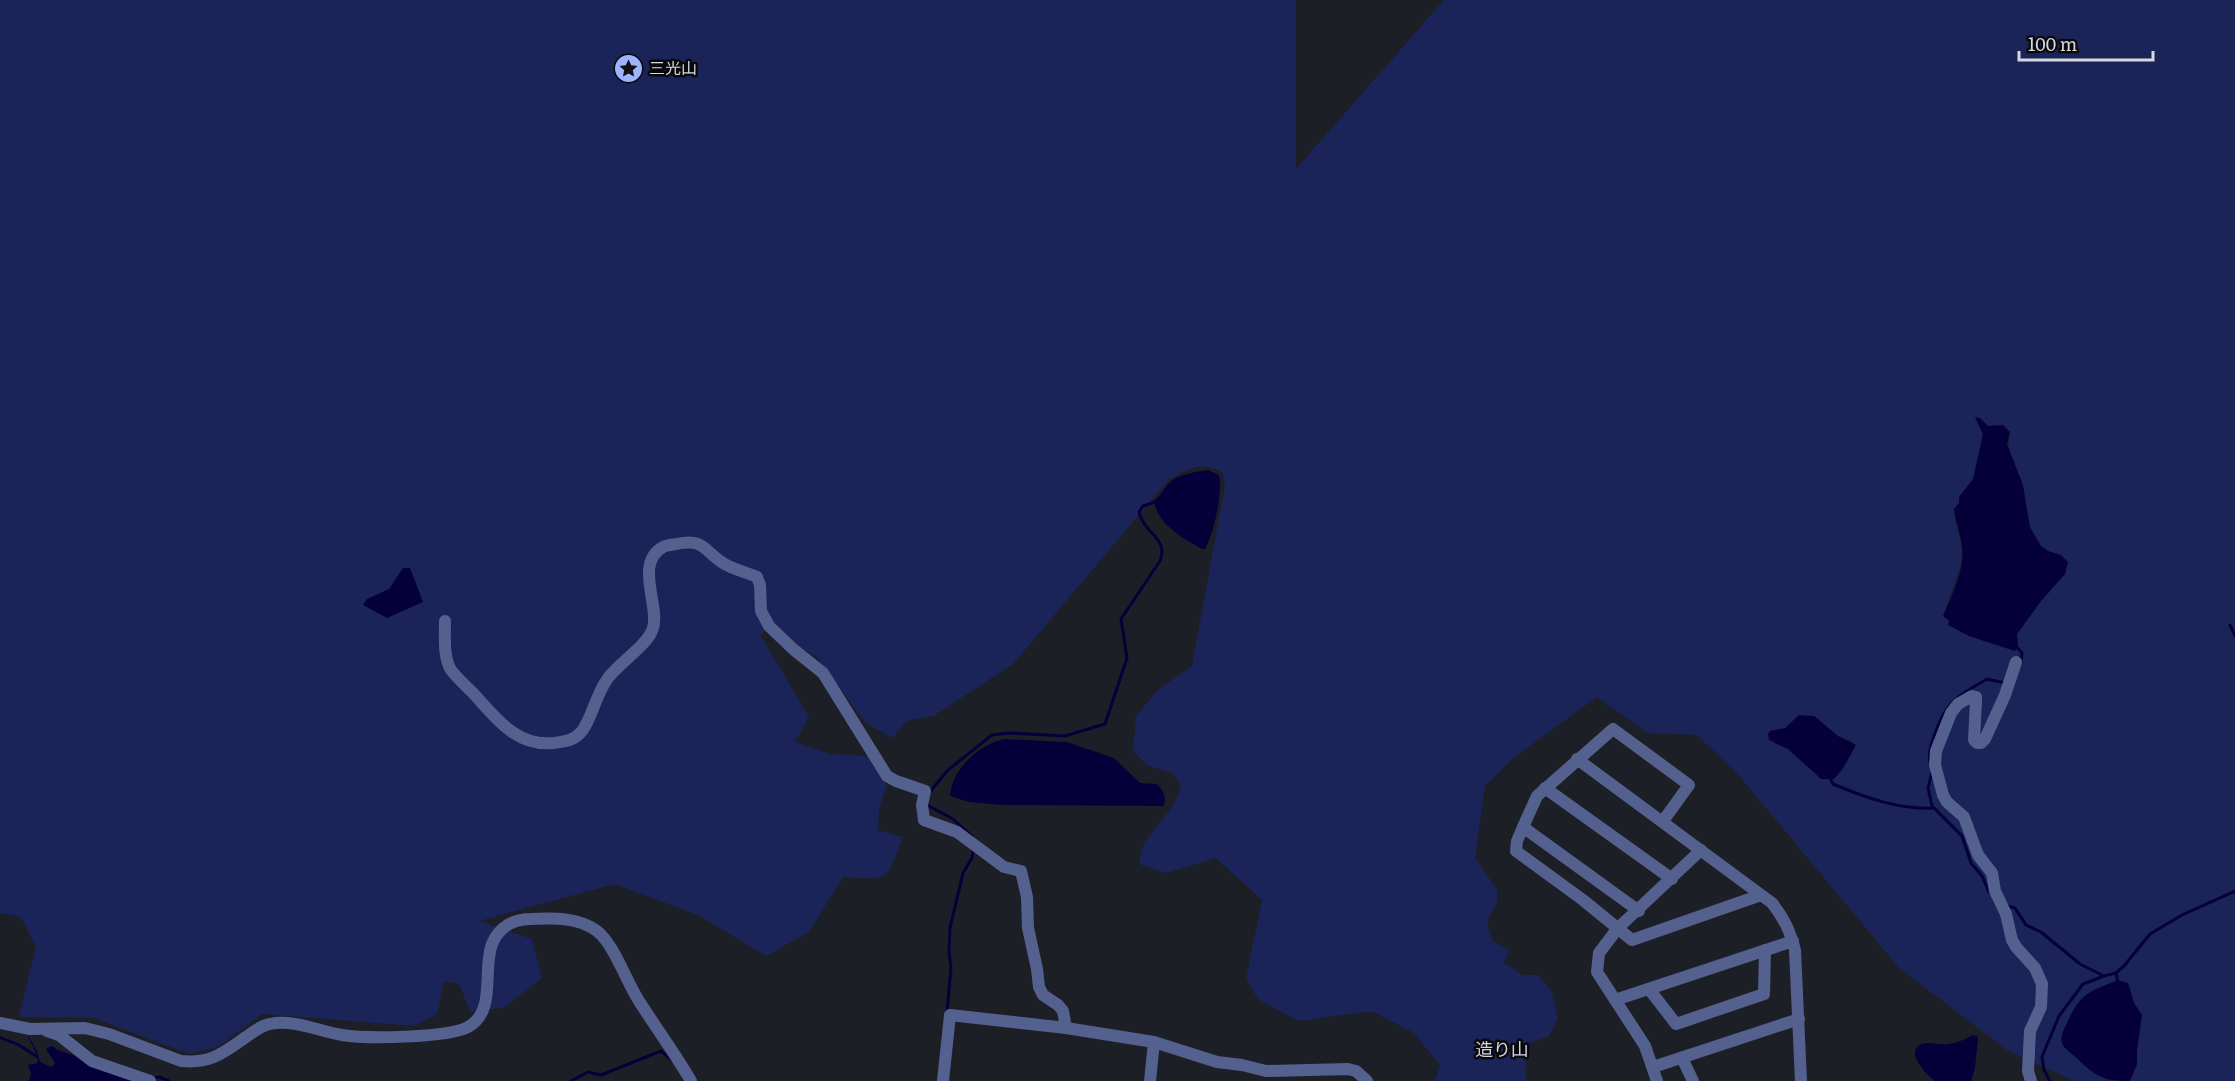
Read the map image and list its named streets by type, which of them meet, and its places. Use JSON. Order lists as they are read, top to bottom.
{
  "districts": ["造り山"],
  "places": {
    "place": ["三光山"]
  },
  "scale_bar": "100 m"
}
